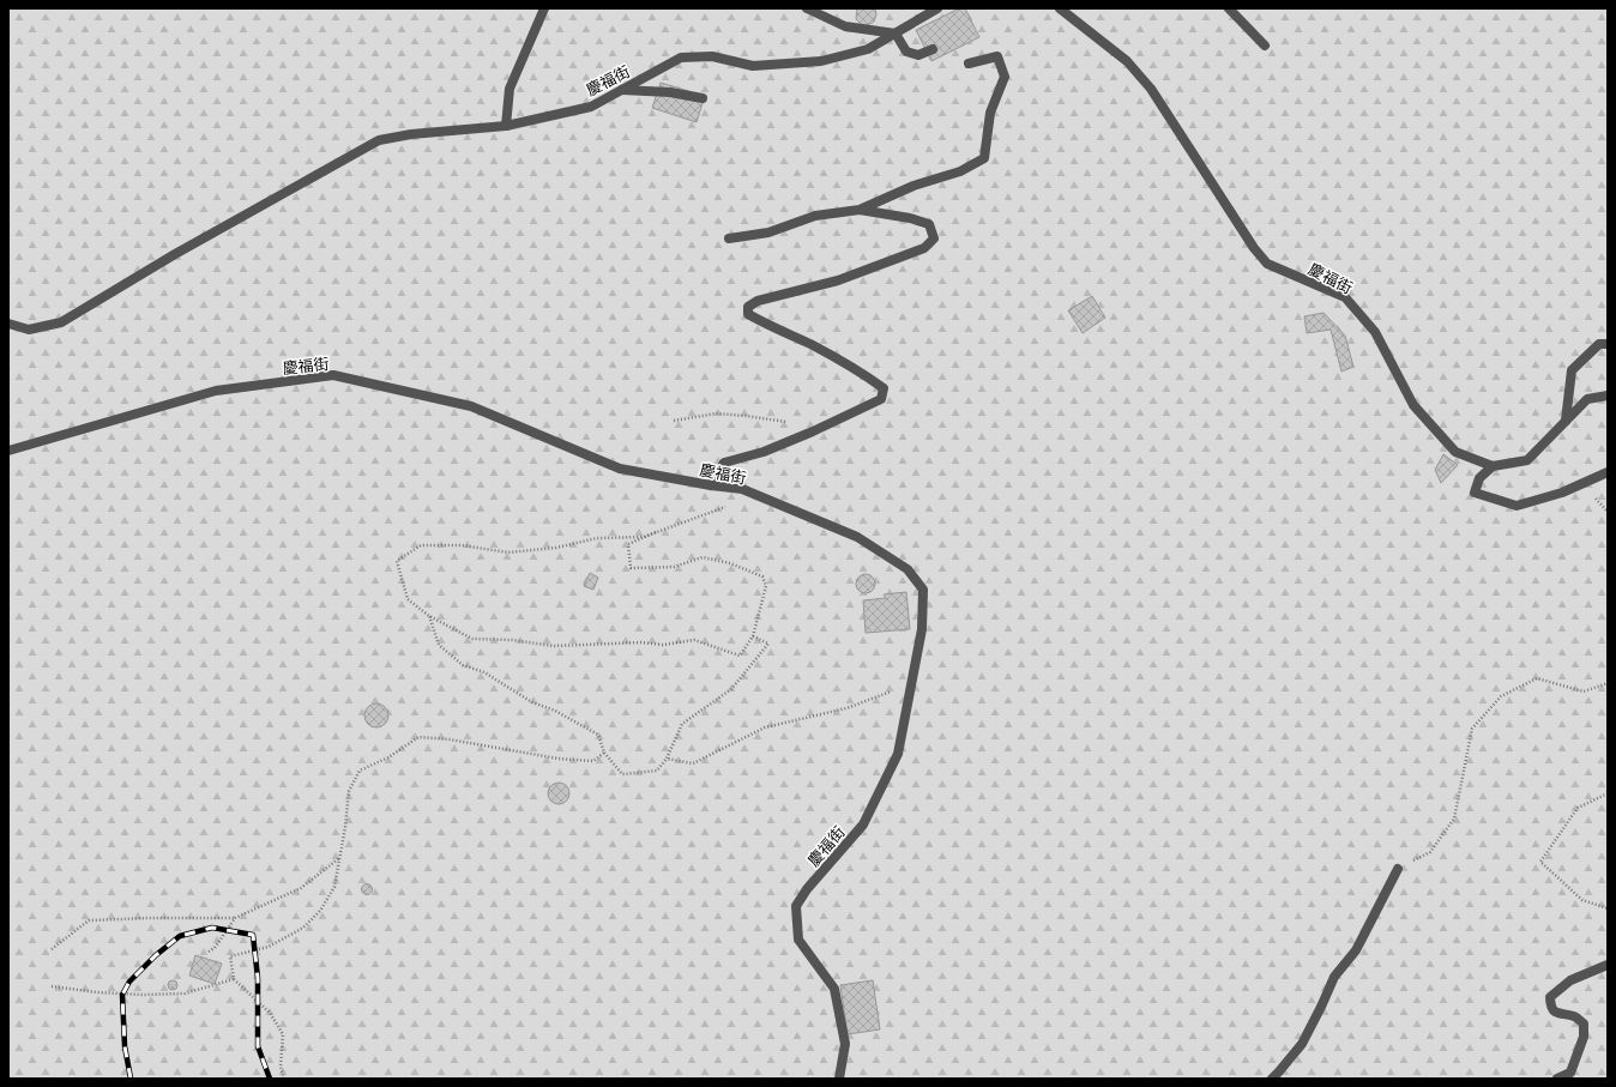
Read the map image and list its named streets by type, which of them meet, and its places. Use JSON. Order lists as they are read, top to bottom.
{
  "streets": {
    "street": ["慶福街"]
  }
}
